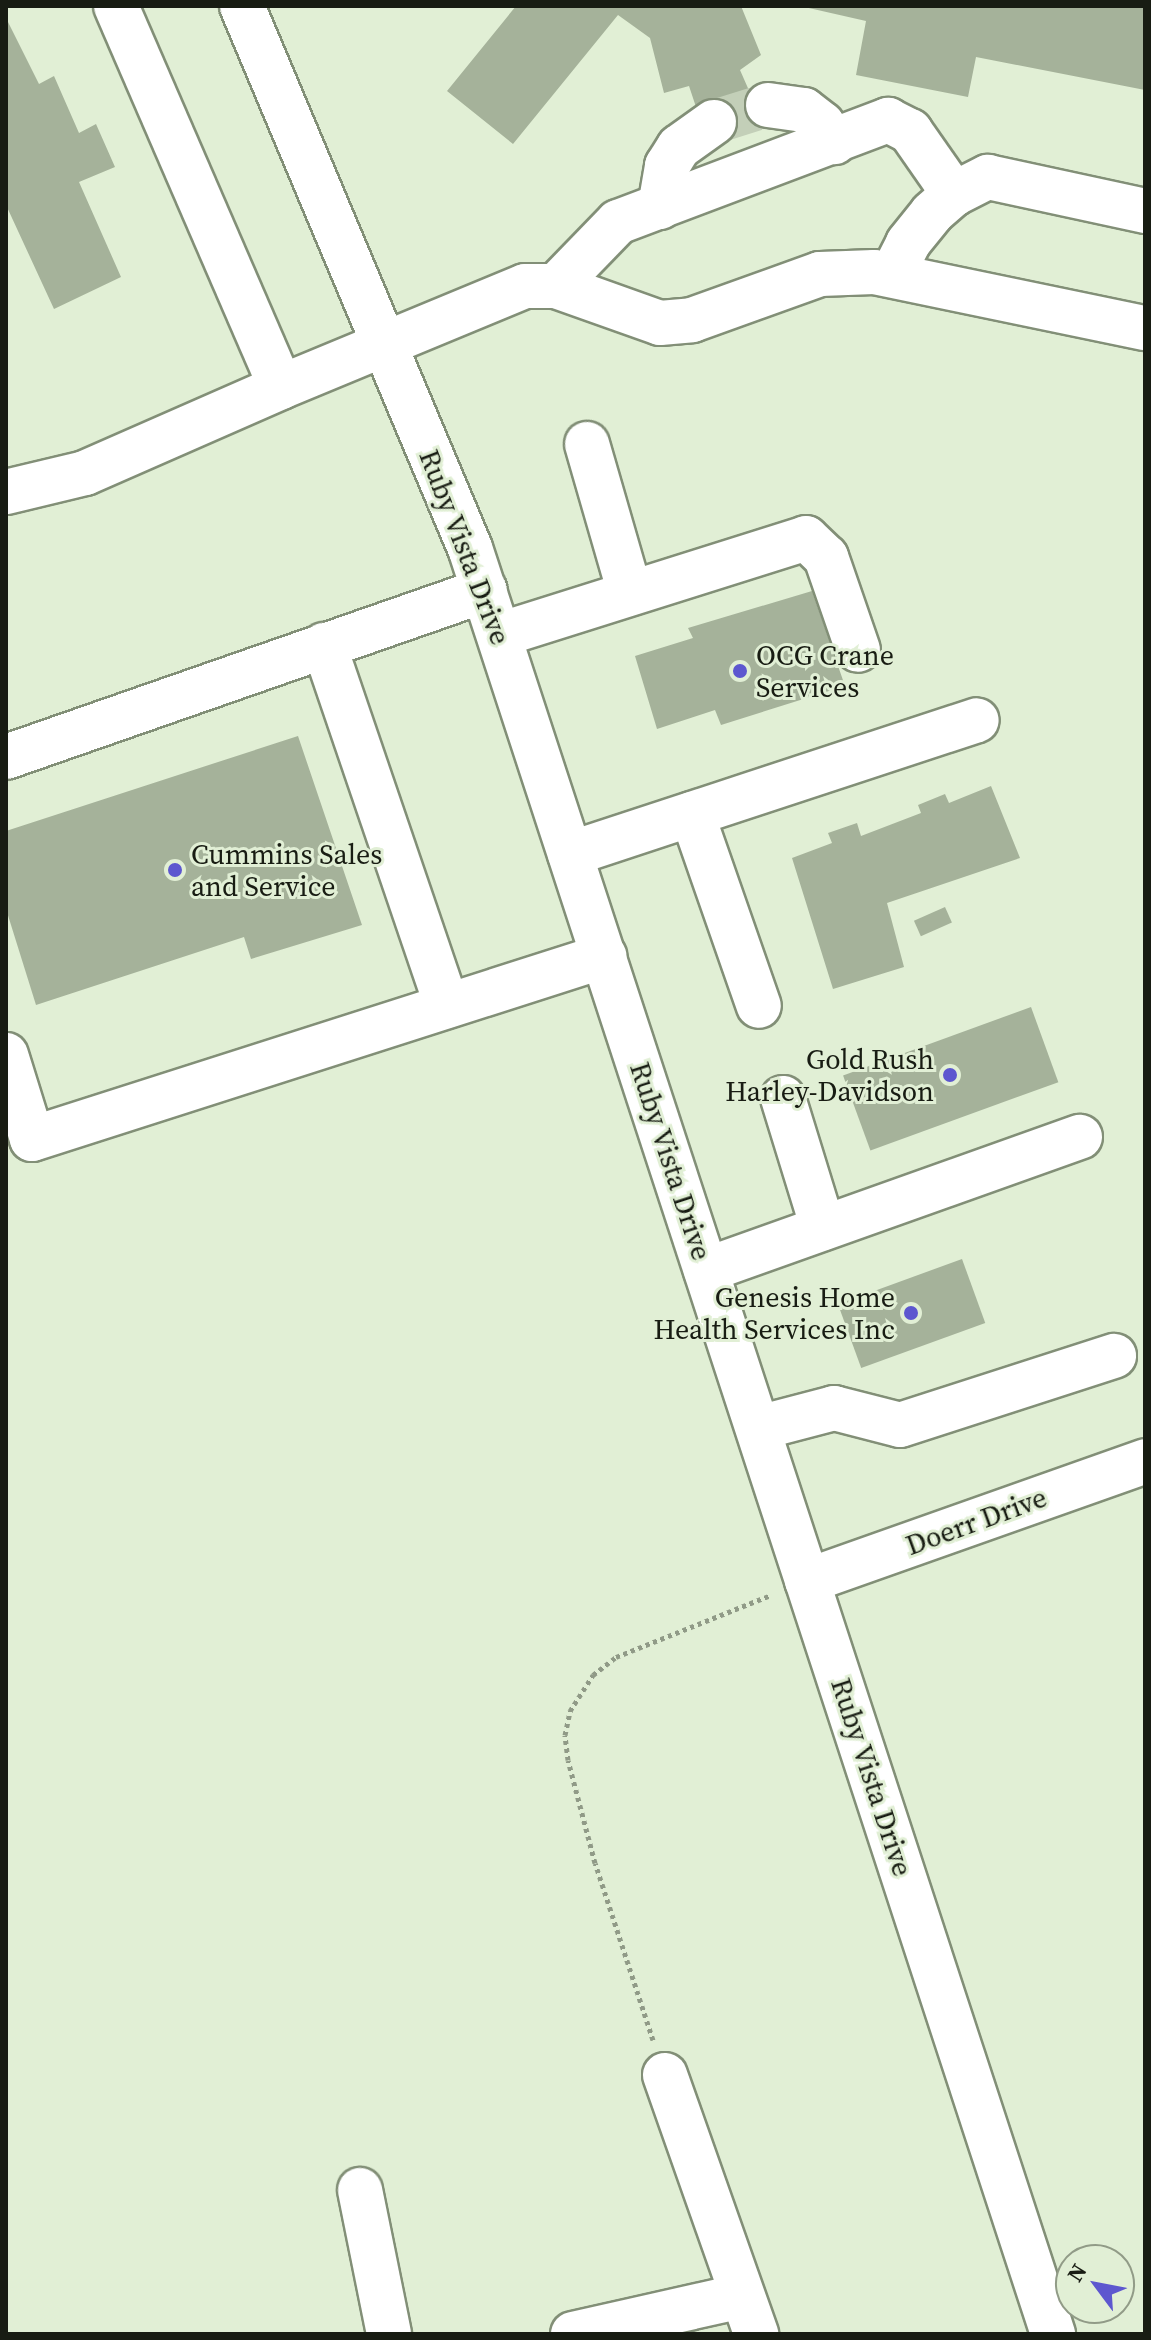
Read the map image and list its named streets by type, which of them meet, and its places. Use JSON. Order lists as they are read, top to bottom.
{
  "streets": {
    "street": ["Ruby Vista Drive", "Doerr Drive"]
  },
  "crossings": [
    ["Ruby Vista Drive", "Doerr Drive"]
  ],
  "places": [
    "OCG Crane Services",
    "Cummins Sales and Service",
    "Gold Rush Harley-Davidson",
    "Genesis Home Health Services Inc"
  ],
  "north": "top left"
}
